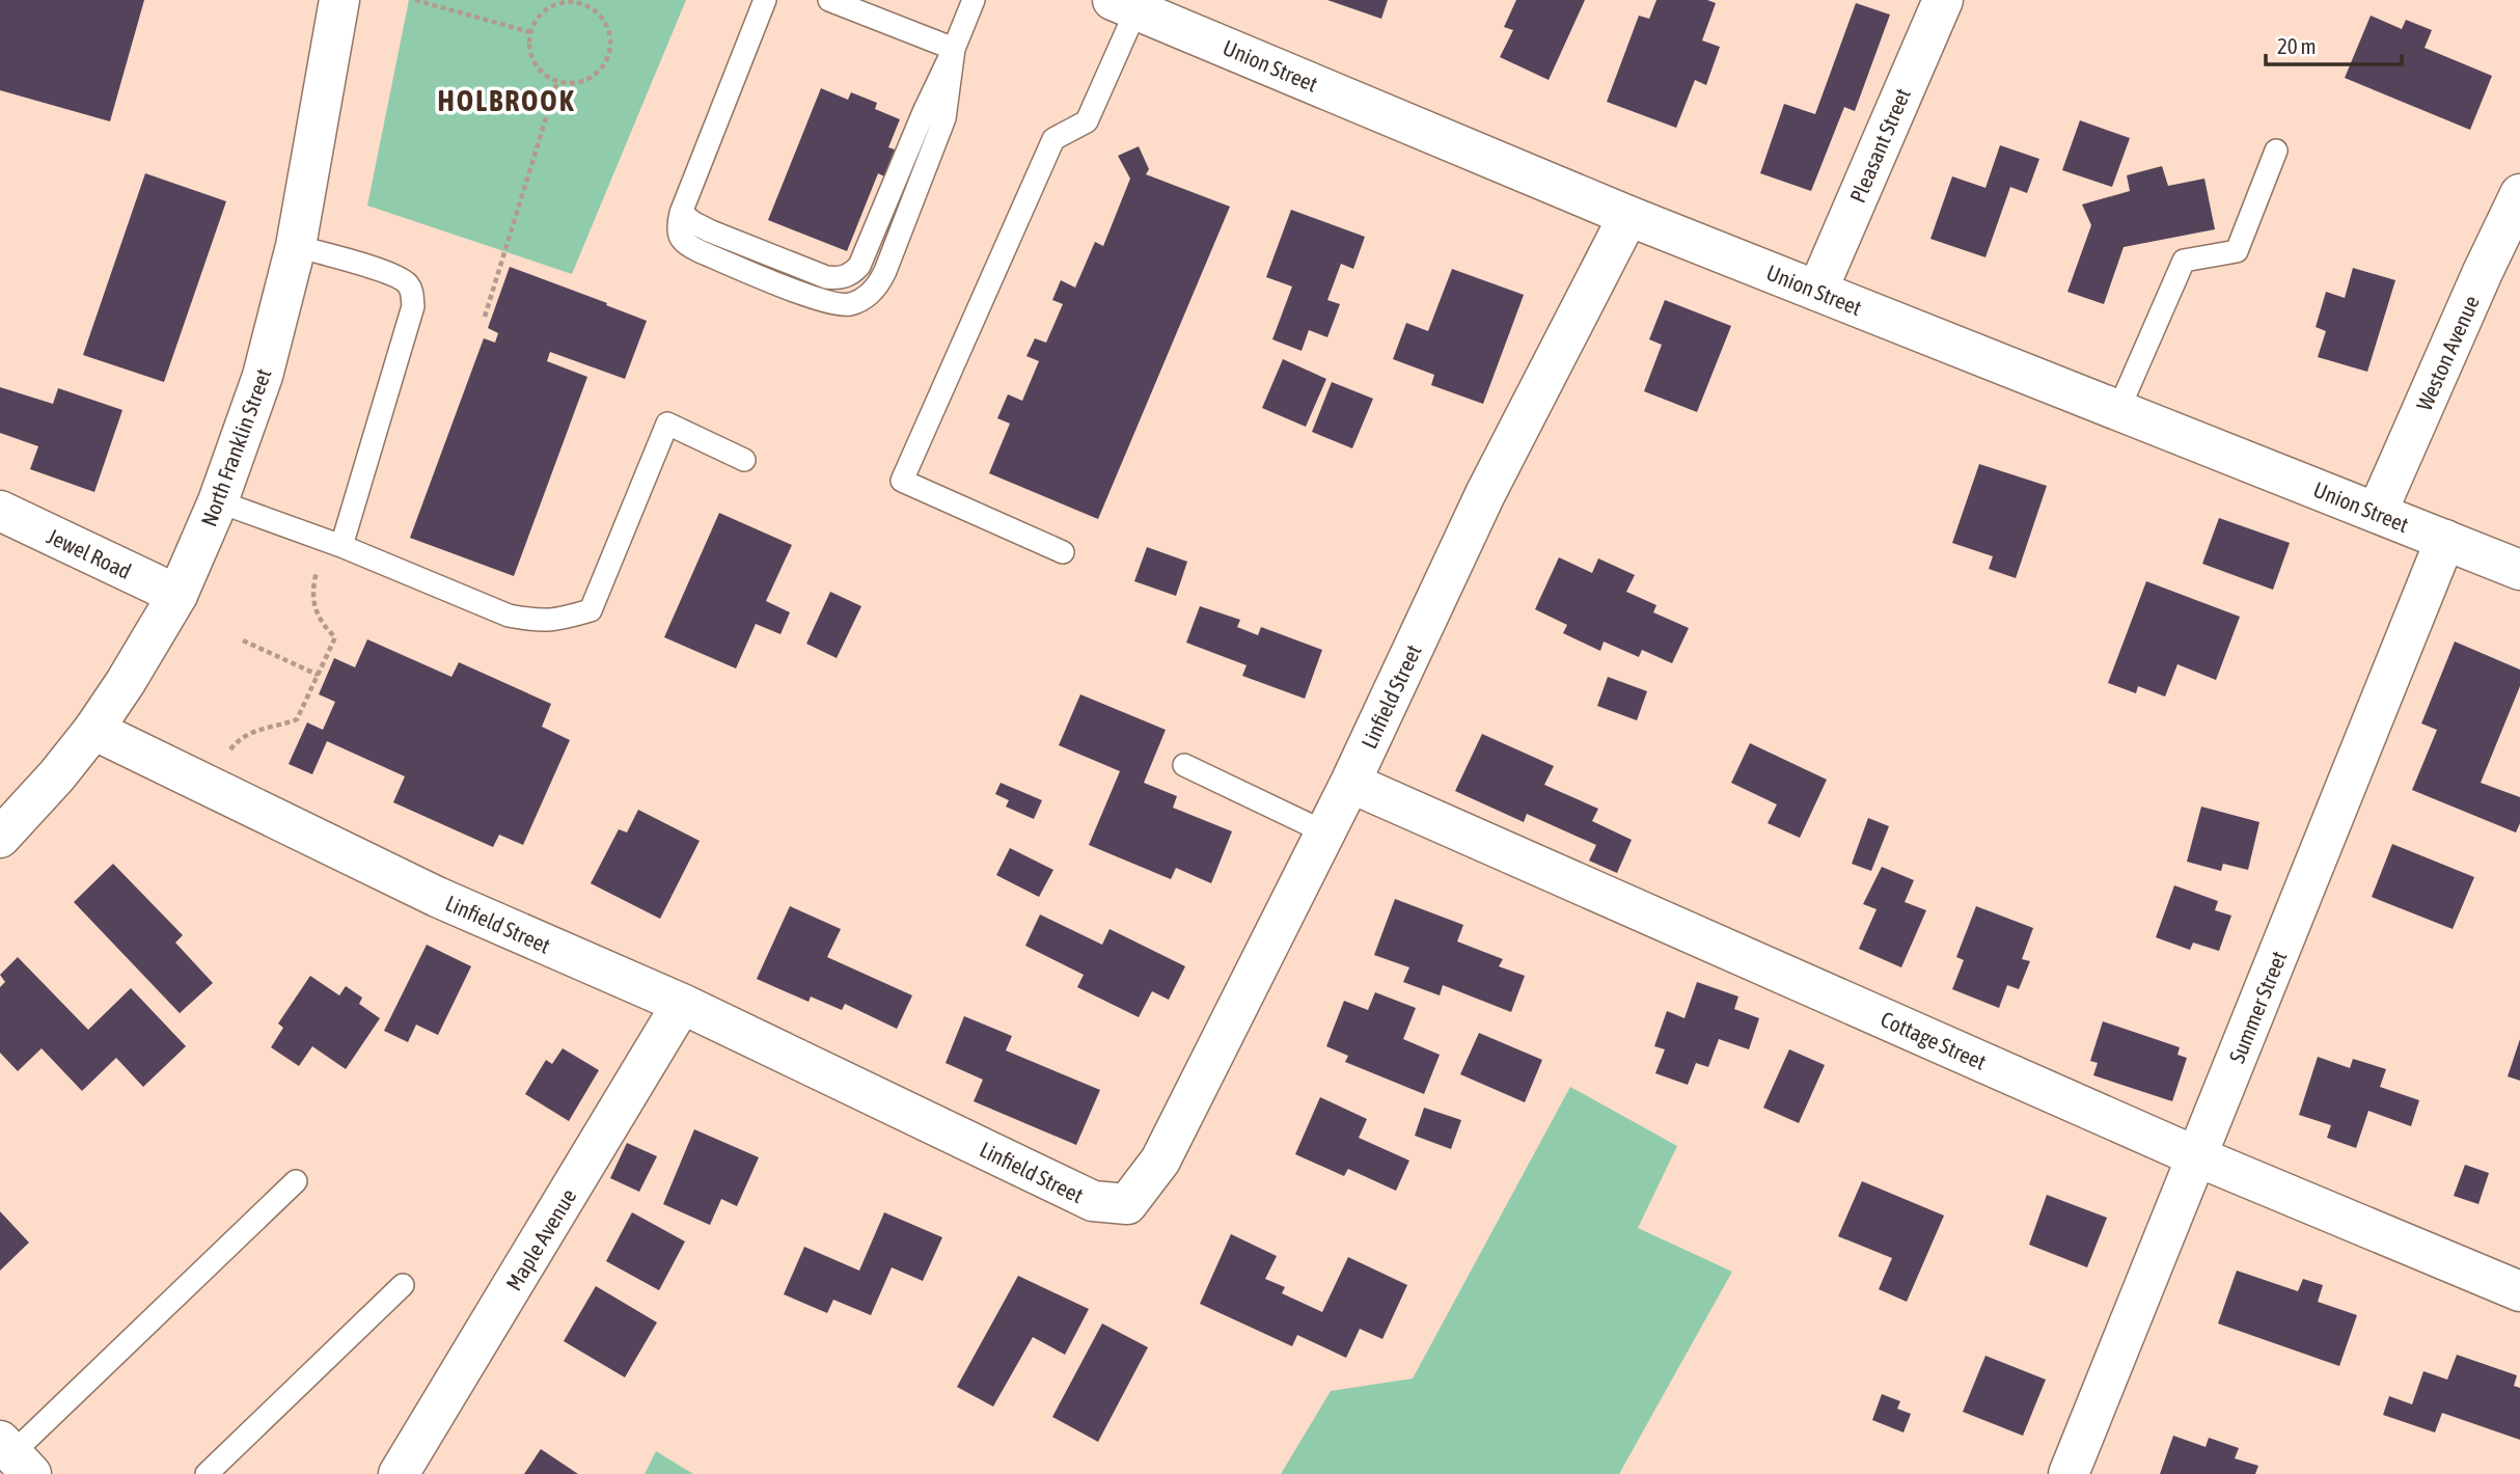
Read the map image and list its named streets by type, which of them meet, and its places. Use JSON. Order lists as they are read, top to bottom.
{
  "streets": {
    "street": [
      "Union Street",
      "Pleasant Street",
      "Weston Avenue",
      "North Franklin Street",
      "Jewel Road",
      "Linfield Street",
      "Summer Street",
      "Cottage Street",
      "Maple Avenue"
    ]
  },
  "crossings": [
    ["Union Street", "Pleasant Street"],
    ["Union Street", "Weston Avenue"],
    ["Union Street", "Linfield Street"],
    ["Union Street", "Summer Street"],
    ["North Franklin Street", "Jewel Road"],
    ["North Franklin Street", "Linfield Street"],
    ["Linfield Street", "Cottage Street"],
    ["Linfield Street", "Maple Avenue"],
    ["Summer Street", "Cottage Street"]
  ],
  "districts": ["HOLBROOK"],
  "scale_bar": "20 m"
}
